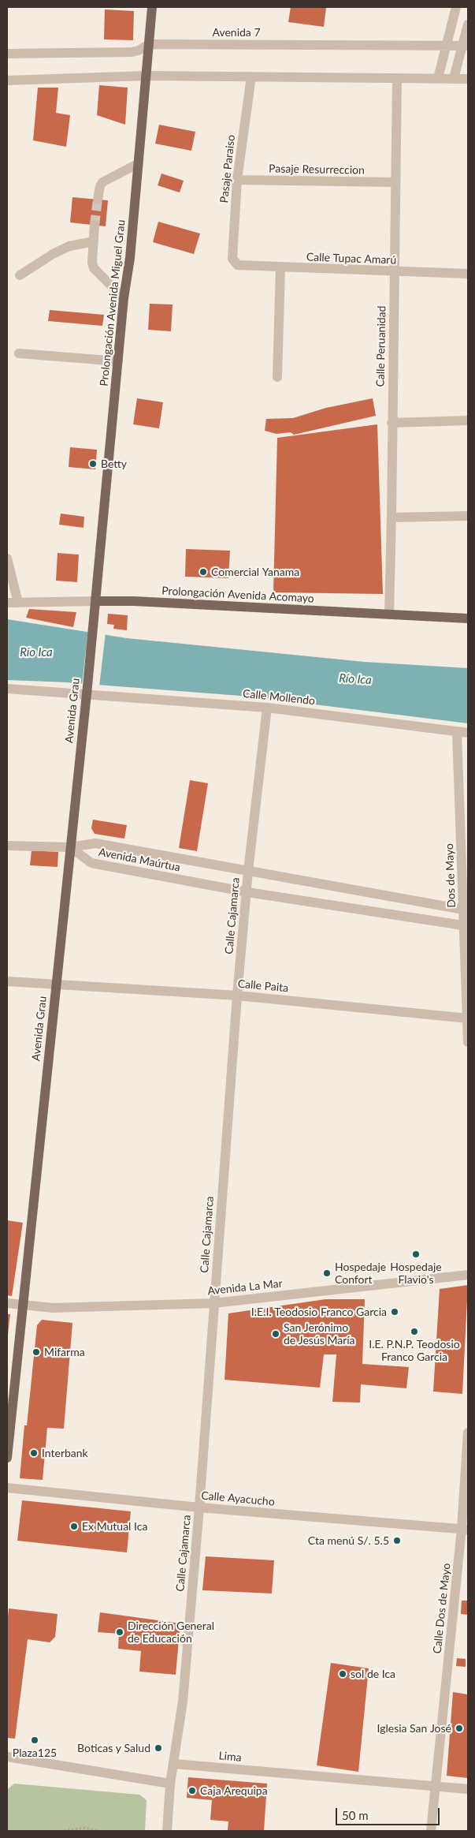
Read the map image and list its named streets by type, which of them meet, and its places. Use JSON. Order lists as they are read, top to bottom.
{
  "streets": {
    "main road": ["Prolongación Avenida Miguel Grau", "Prolongación Avenida Acomayo", "Avenida Grau"],
    "street": [
      "Avenida 7",
      "Pasaje Paraiso",
      "Pasaje Resurreccion",
      "Calle Tupac Amarú",
      "Calle Peruanidad",
      "Calle Mollendo",
      "Avenida Maúrtua",
      "Dos de Mayo",
      "Calle Cajamarca",
      "Calle Paita",
      "Avenida La Mar",
      "Calle Ayacucho",
      "Calle Dos de Mayo",
      "Lima"
    ]
  },
  "crossings": [
    ["Avenida 7", "Prolongación Avenida Miguel Grau"],
    ["Pasaje Paraiso", "Pasaje Resurreccion"],
    ["Pasaje Paraiso", "Calle Tupac Amarú"],
    ["Pasaje Resurreccion", "Calle Peruanidad"],
    ["Calle Tupac Amarú", "Calle Peruanidad"],
    ["Prolongación Avenida Miguel Grau", "Prolongación Avenida Acomayo"],
    ["Prolongación Avenida Miguel Grau", "Avenida Grau"],
    ["Calle Peruanidad", "Prolongación Avenida Acomayo"],
    ["Prolongación Avenida Acomayo", "Avenida Grau"],
    ["Calle Mollendo", "Avenida Grau"],
    ["Calle Mollendo", "Dos de Mayo"],
    ["Calle Mollendo", "Calle Cajamarca"],
    ["Avenida Grau", "Avenida Maúrtua"],
    ["Avenida Grau", "Calle Paita"],
    ["Avenida Grau", "Avenida La Mar"],
    ["Avenida Maúrtua", "Dos de Mayo"],
    ["Avenida Maúrtua", "Calle Cajamarca"],
    ["Dos de Mayo", "Calle Paita"],
    ["Calle Cajamarca", "Calle Paita"],
    ["Calle Cajamarca", "Avenida La Mar"],
    ["Calle Cajamarca", "Calle Ayacucho"],
    ["Calle Cajamarca", "Lima"],
    ["Calle Ayacucho", "Calle Dos de Mayo"],
    ["Calle Dos de Mayo", "Lima"]
  ],
  "water": ["Río Ica"],
  "places": [
    "Betty",
    "Comercial Yanama",
    "Hospedaje Flavio's",
    "Hospedaje Confort",
    "I.E.I. Teodosio Franco Garcia",
    "I.E. P.N.P. Teodosio Franco Garcia",
    "San Jerónimo de Jesús María",
    "Mifarma",
    "Interbank",
    "Ex Mutual Ica",
    "Cta menú S/. 5.5",
    "Dirección General de Educación",
    "sol de Ica",
    "Iglesia San José",
    "Plaza125",
    "Boticas y Salud",
    "Caja Arequipa"
  ],
  "scale_bar": "50 m"
}
